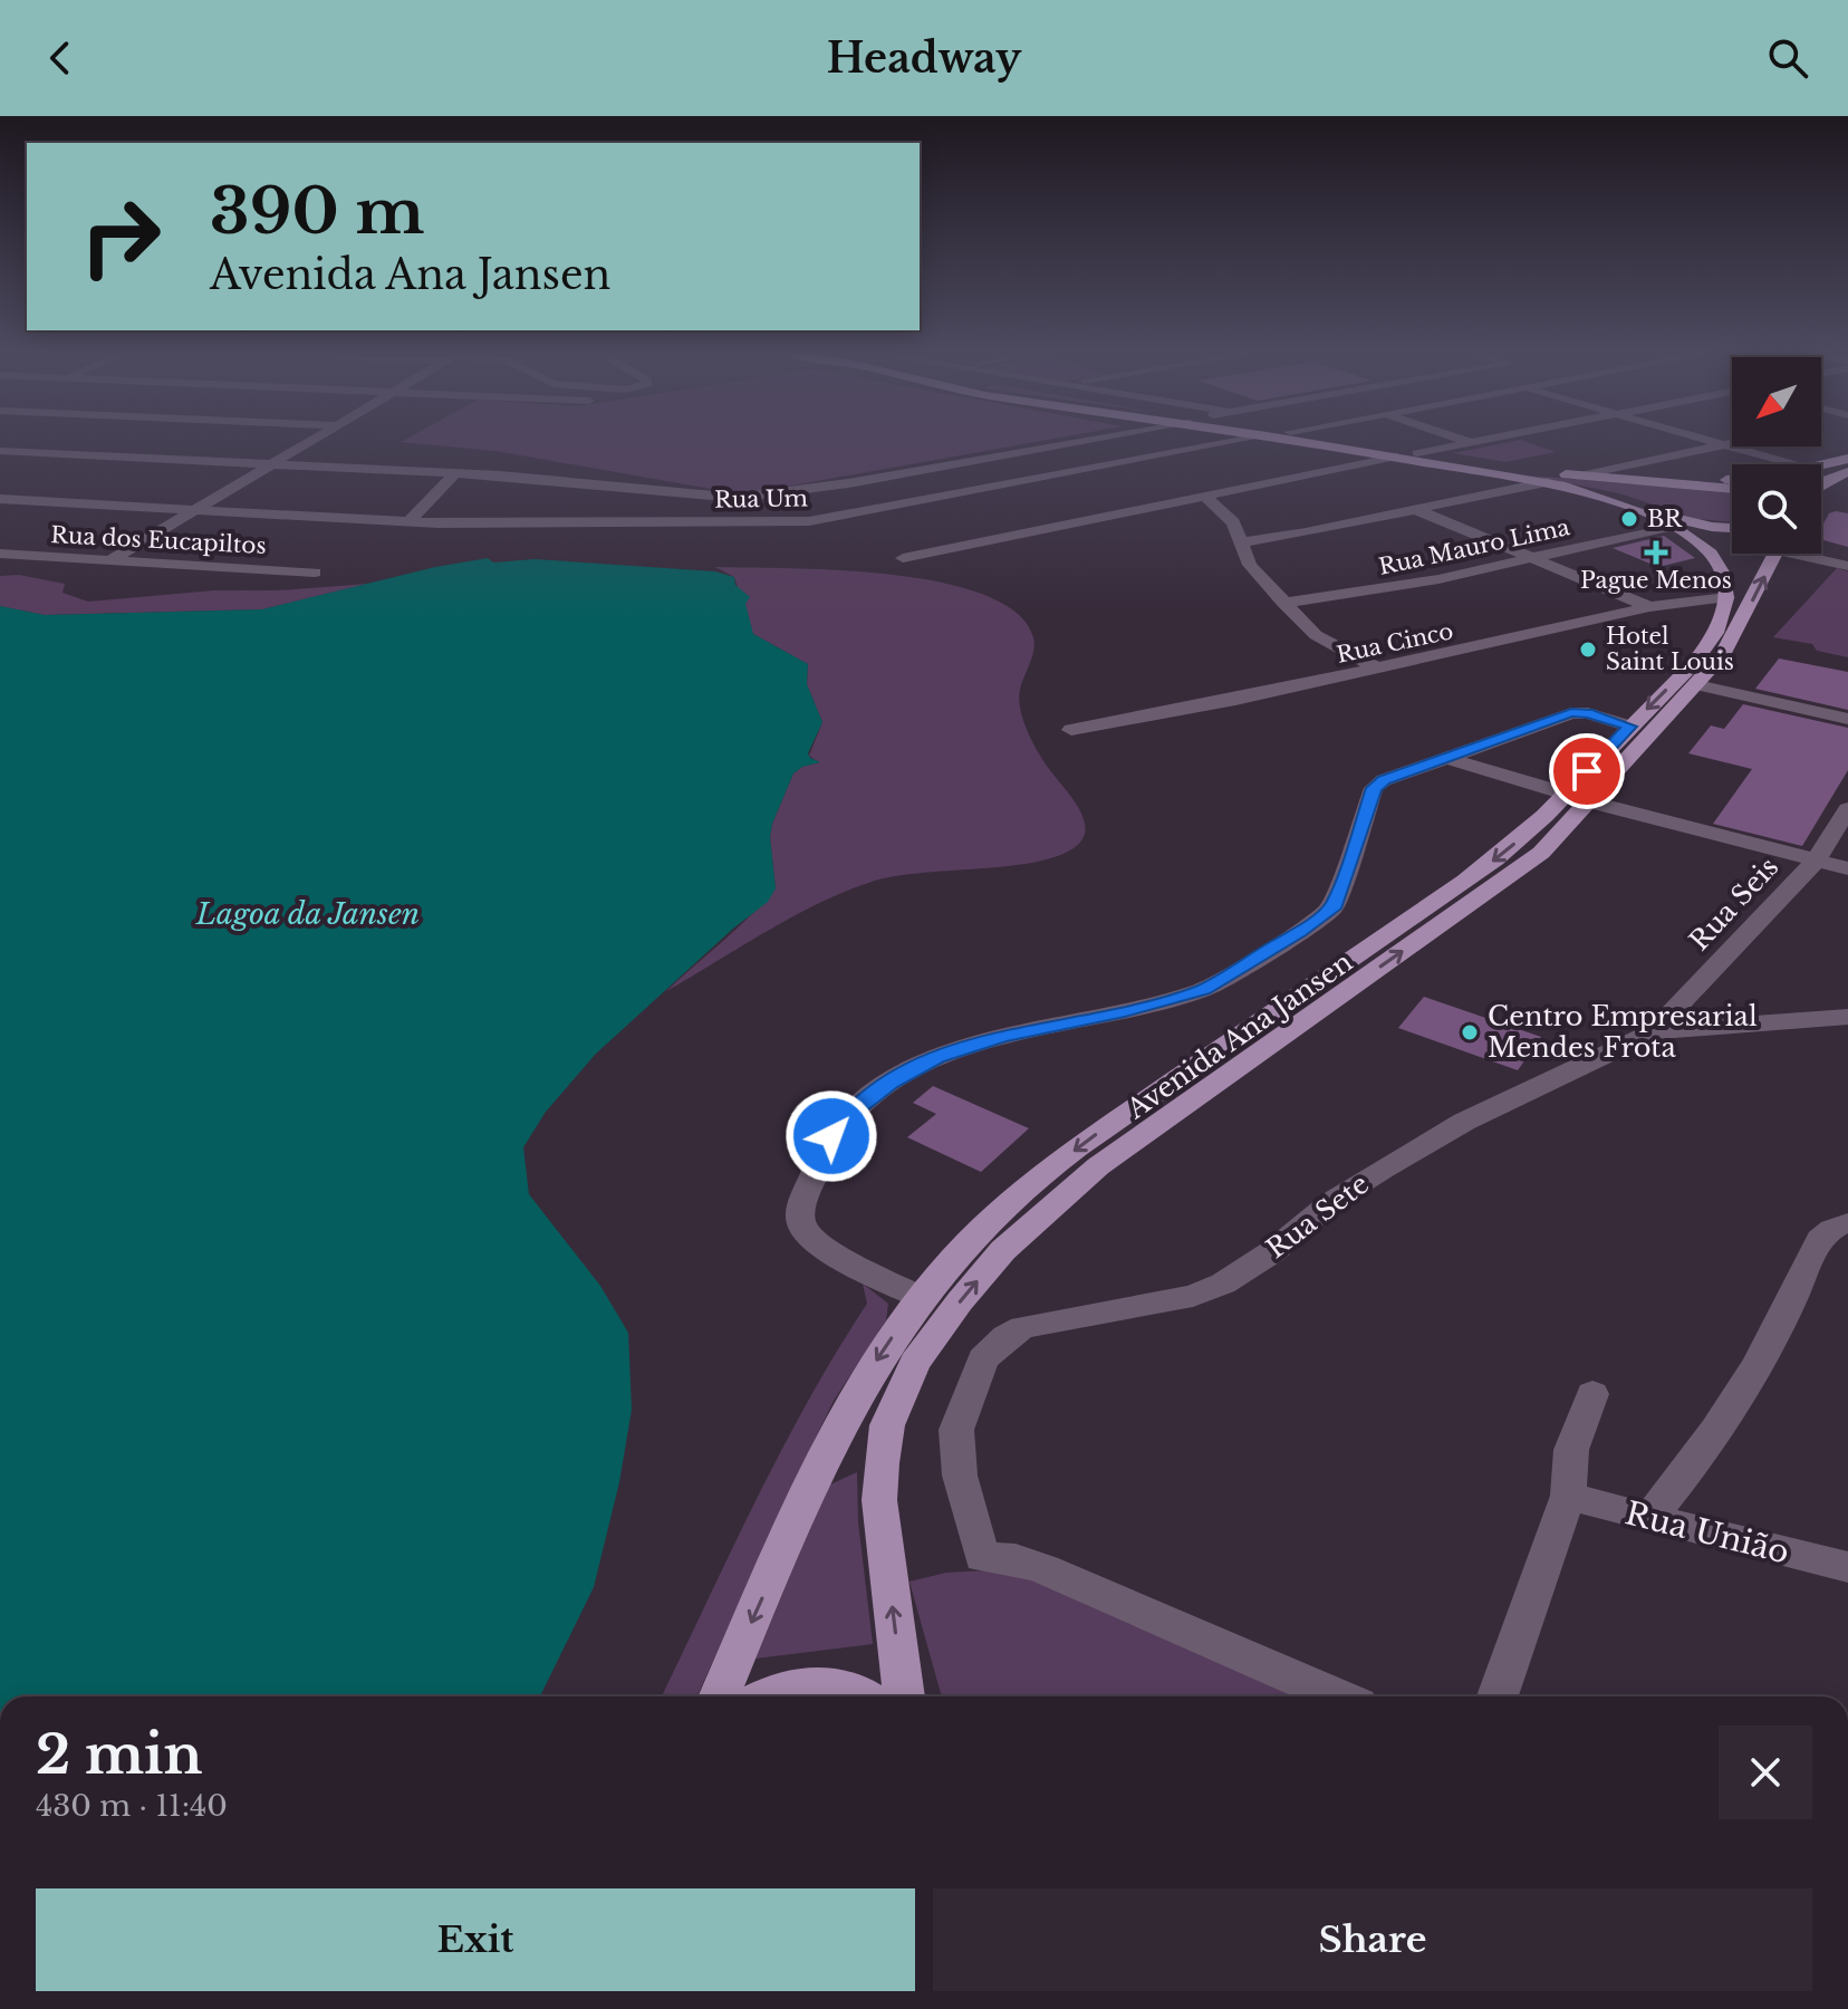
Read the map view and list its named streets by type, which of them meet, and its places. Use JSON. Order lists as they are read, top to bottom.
{
  "streets": {
    "main road": ["Avenida Ana Jansen"],
    "street": [
      "Rua Um",
      "Rua dos Eucapiltos",
      "Rua Mauro Lima",
      "Rua Cinco",
      "Rua Seis",
      "Rua Sete",
      "Rua União"
    ]
  },
  "crossings": [
    ["Rua Cinco", "Avenida Ana Jansen"],
    ["Rua Seis", "Rua Sete"]
  ],
  "water": ["Lagoa da Jansen"],
  "places": {
    "other": ["BR", "Hotel Saint Louis", "Centro Empresarial Mendes Frota"],
    "health": ["Pague Menos"]
  },
  "north": "bottom left",
  "page": {
    "header": "Headway",
    "turn": ["390 m", "Avenida Ana Jansen"],
    "heading": ["2 min", "430 m · 11:40"],
    "buttons": ["Exit", "Share"]
  }
}
